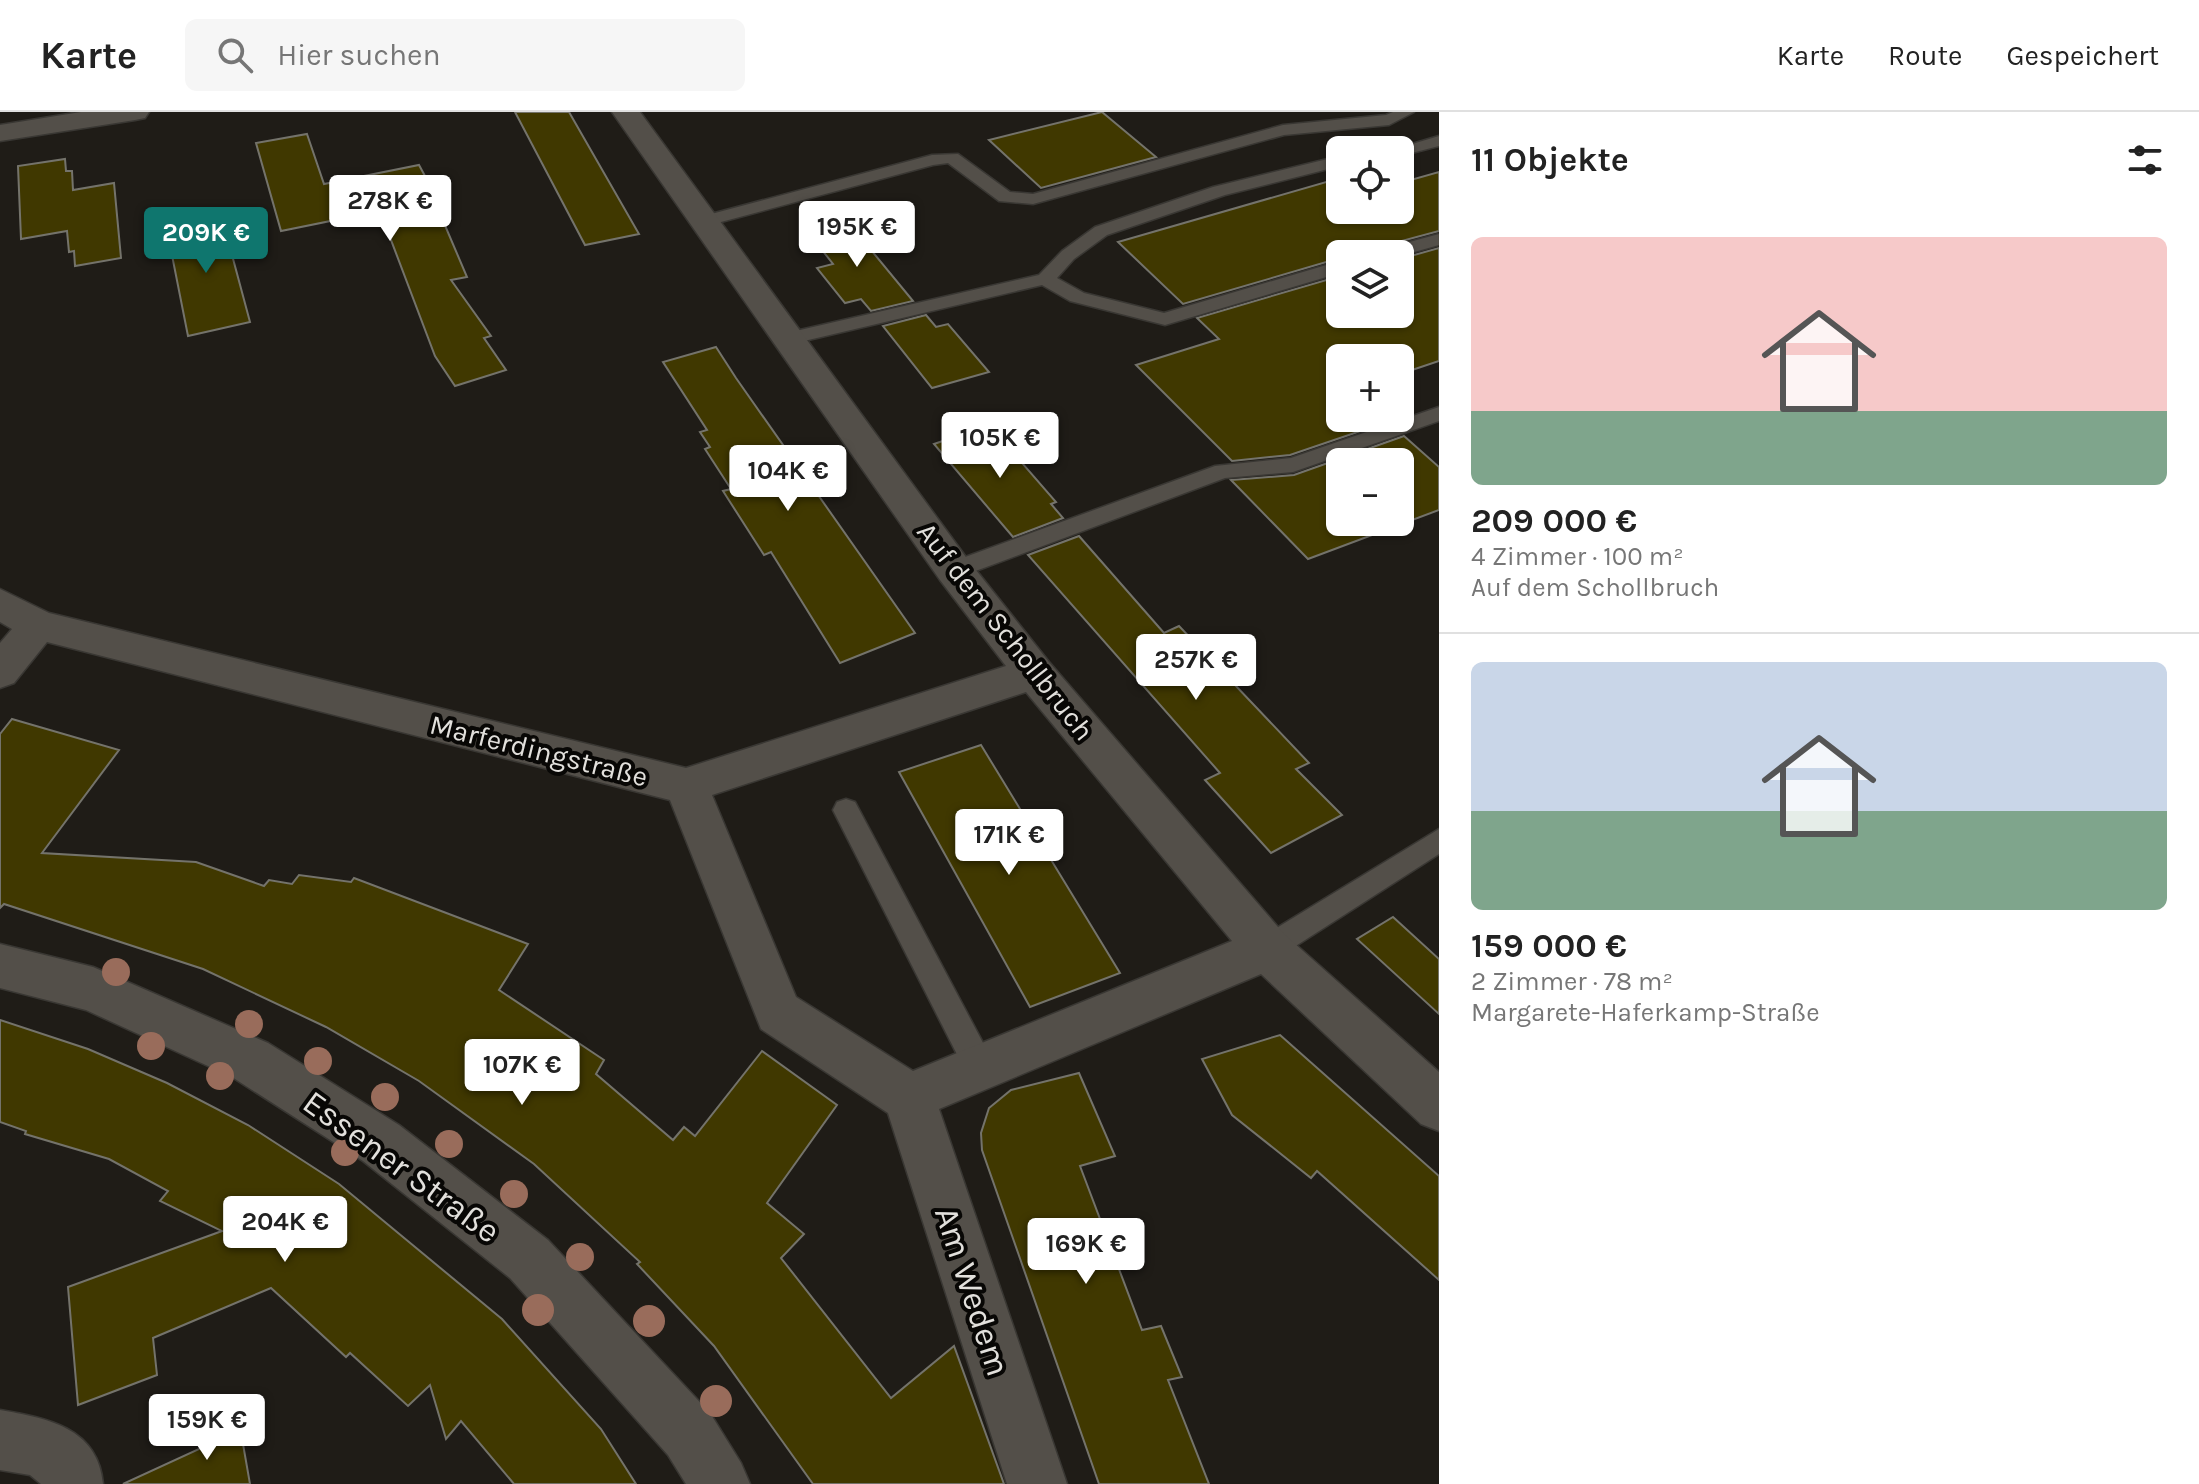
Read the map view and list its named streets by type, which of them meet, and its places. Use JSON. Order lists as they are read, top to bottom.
{
  "streets": {
    "street": [
      "Auf dem Schollbruch",
      "Marferdingstraße",
      "Essener Straße",
      "Am Wedem"
    ]
  },
  "crossings": [
    ["Auf dem Schollbruch", "Marferdingstraße"]
  ],
  "page": {
    "header": "Karte",
    "search": "Hier suchen",
    "nav": ["Karte", "Route", "Gespeichert"],
    "heading": "11 Objekte",
    "map_buttons": ["+", "−"],
    "price": [
      "278K €",
      "195K €",
      "209K €",
      "105K €",
      "104K €",
      "257K €",
      "171K €",
      "107K €",
      "204K €",
      "169K €",
      "159K €"
    ],
    "list": [
      {
        "name": "209 000 €",
        "note": "4 Zimmer · 100 m² · Auf dem Schollbruch"
      },
      {
        "name": "159 000 €",
        "note": "2 Zimmer · 78 m² · Margarete-Haferkamp-Straße"
      }
    ]
  }
}
